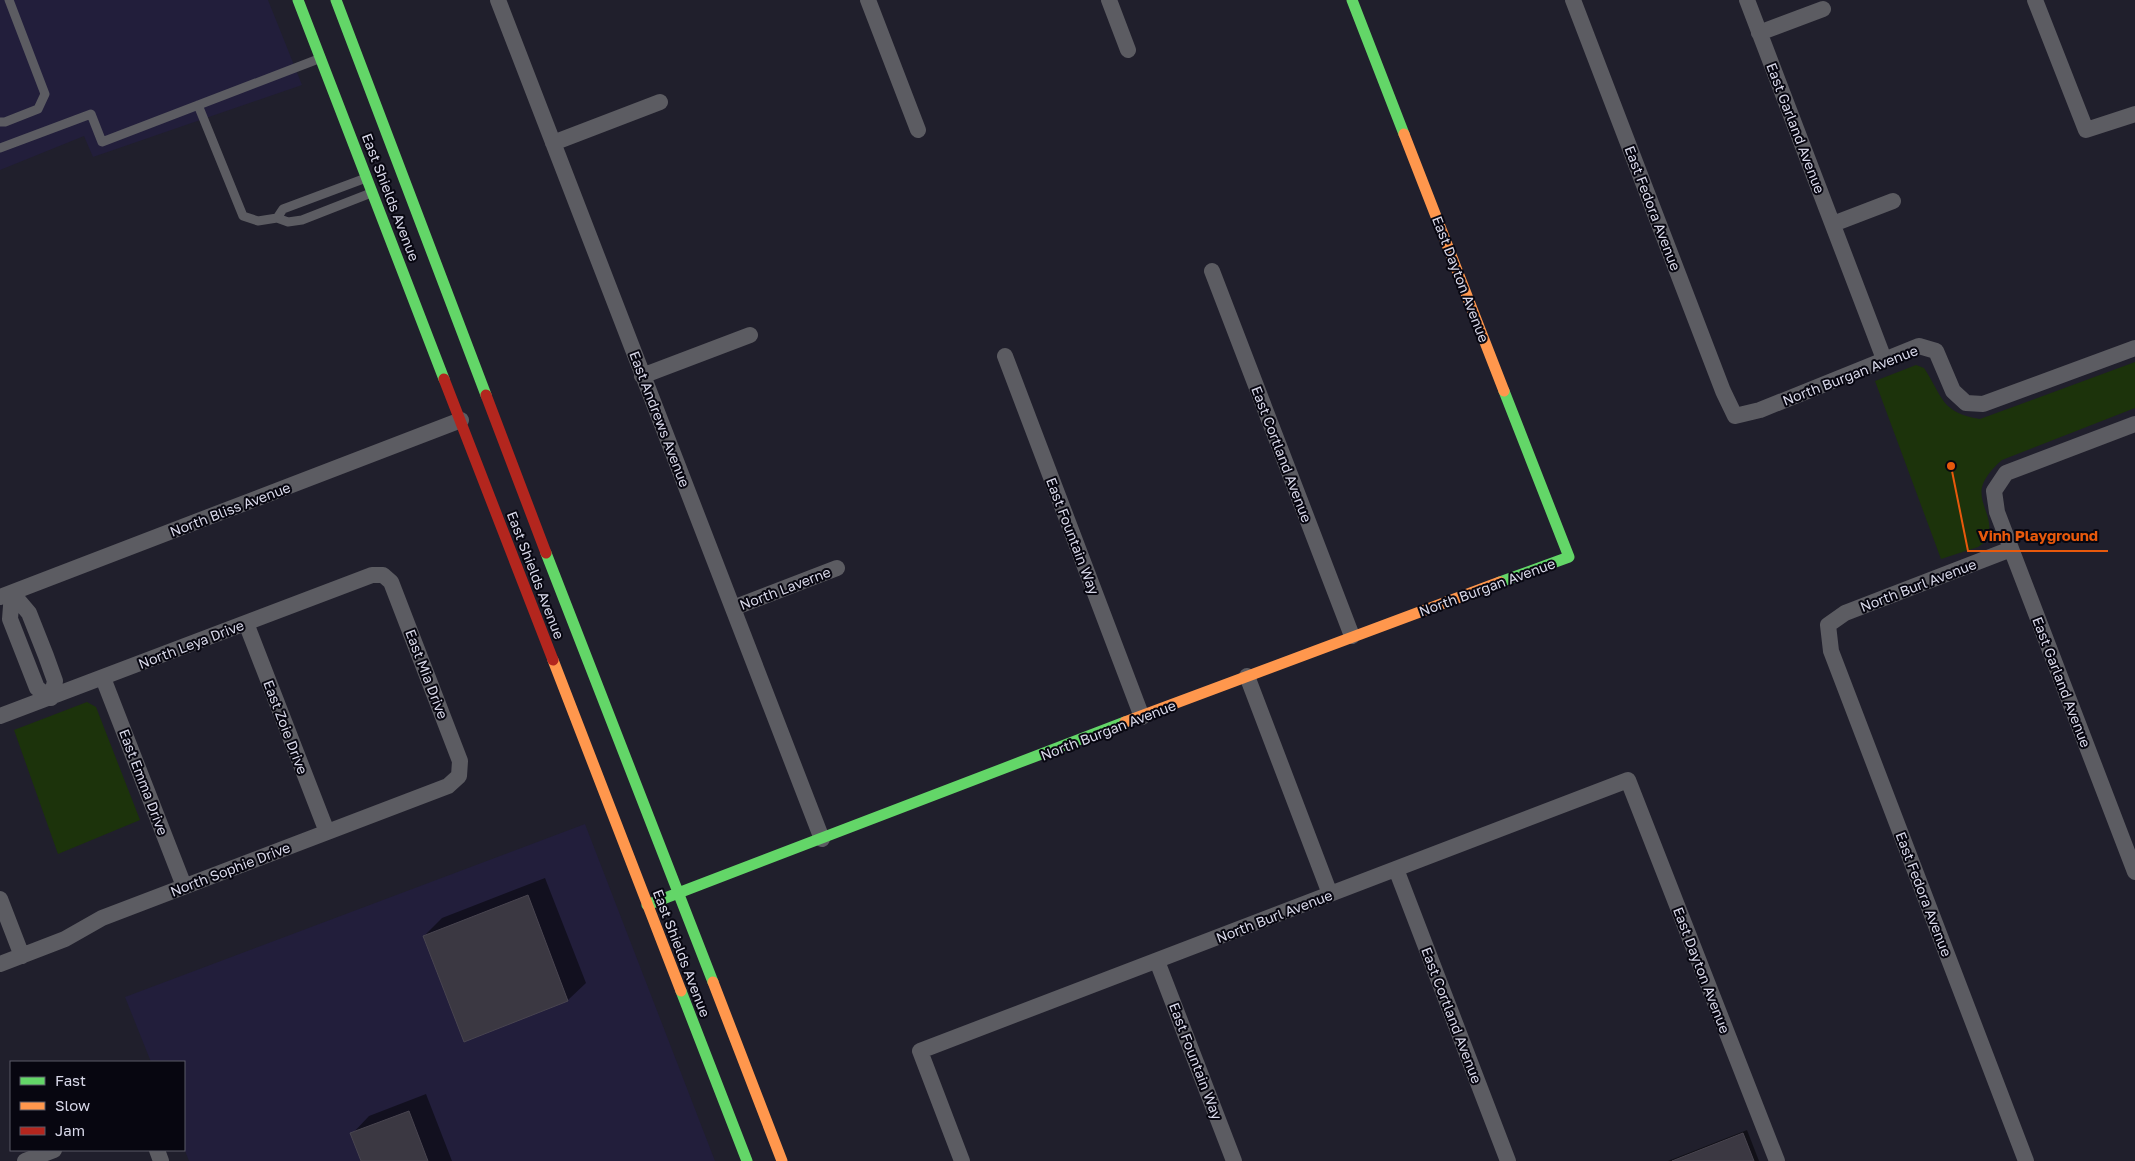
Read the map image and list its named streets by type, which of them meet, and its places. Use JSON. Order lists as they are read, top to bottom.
{
  "streets": {
    "main road": ["East Shields Avenue", "East Dayton Avenue", "North Burgan Avenue"],
    "street": [
      "East Garland Avenue",
      "East Fedora Avenue",
      "East Andrews Avenue",
      "East Cortland Avenue",
      "North Bliss Avenue",
      "East Fountain Way",
      "North Burl Avenue",
      "North Laverne",
      "North Leya Drive",
      "East Mia Drive",
      "East Zoie Drive",
      "East Emma Drive",
      "North Sophie Drive"
    ]
  },
  "crossings": [
    ["East Garland Avenue", "North Burgan Avenue"],
    ["East Garland Avenue", "North Burl Avenue"],
    ["East Shields Avenue", "North Burgan Avenue"],
    ["East Shields Avenue", "North Bliss Avenue"],
    ["East Fedora Avenue", "North Burgan Avenue"],
    ["East Fedora Avenue", "North Burl Avenue"],
    ["East Dayton Avenue", "North Burgan Avenue"],
    ["East Dayton Avenue", "North Burl Avenue"],
    ["North Burgan Avenue", "East Andrews Avenue"],
    ["North Burgan Avenue", "East Cortland Avenue"],
    ["North Burgan Avenue", "East Fountain Way"],
    ["East Andrews Avenue", "North Laverne"],
    ["East Cortland Avenue", "North Burl Avenue"],
    ["East Fountain Way", "North Burl Avenue"],
    ["North Leya Drive", "East Mia Drive"],
    ["North Leya Drive", "East Zoie Drive"],
    ["North Leya Drive", "East Emma Drive"],
    ["East Mia Drive", "North Sophie Drive"],
    ["East Zoie Drive", "North Sophie Drive"],
    ["East Emma Drive", "North Sophie Drive"]
  ],
  "places": ["Vinh Playground"],
  "legend": ["Fast", "Slow", "Jam"]
}
